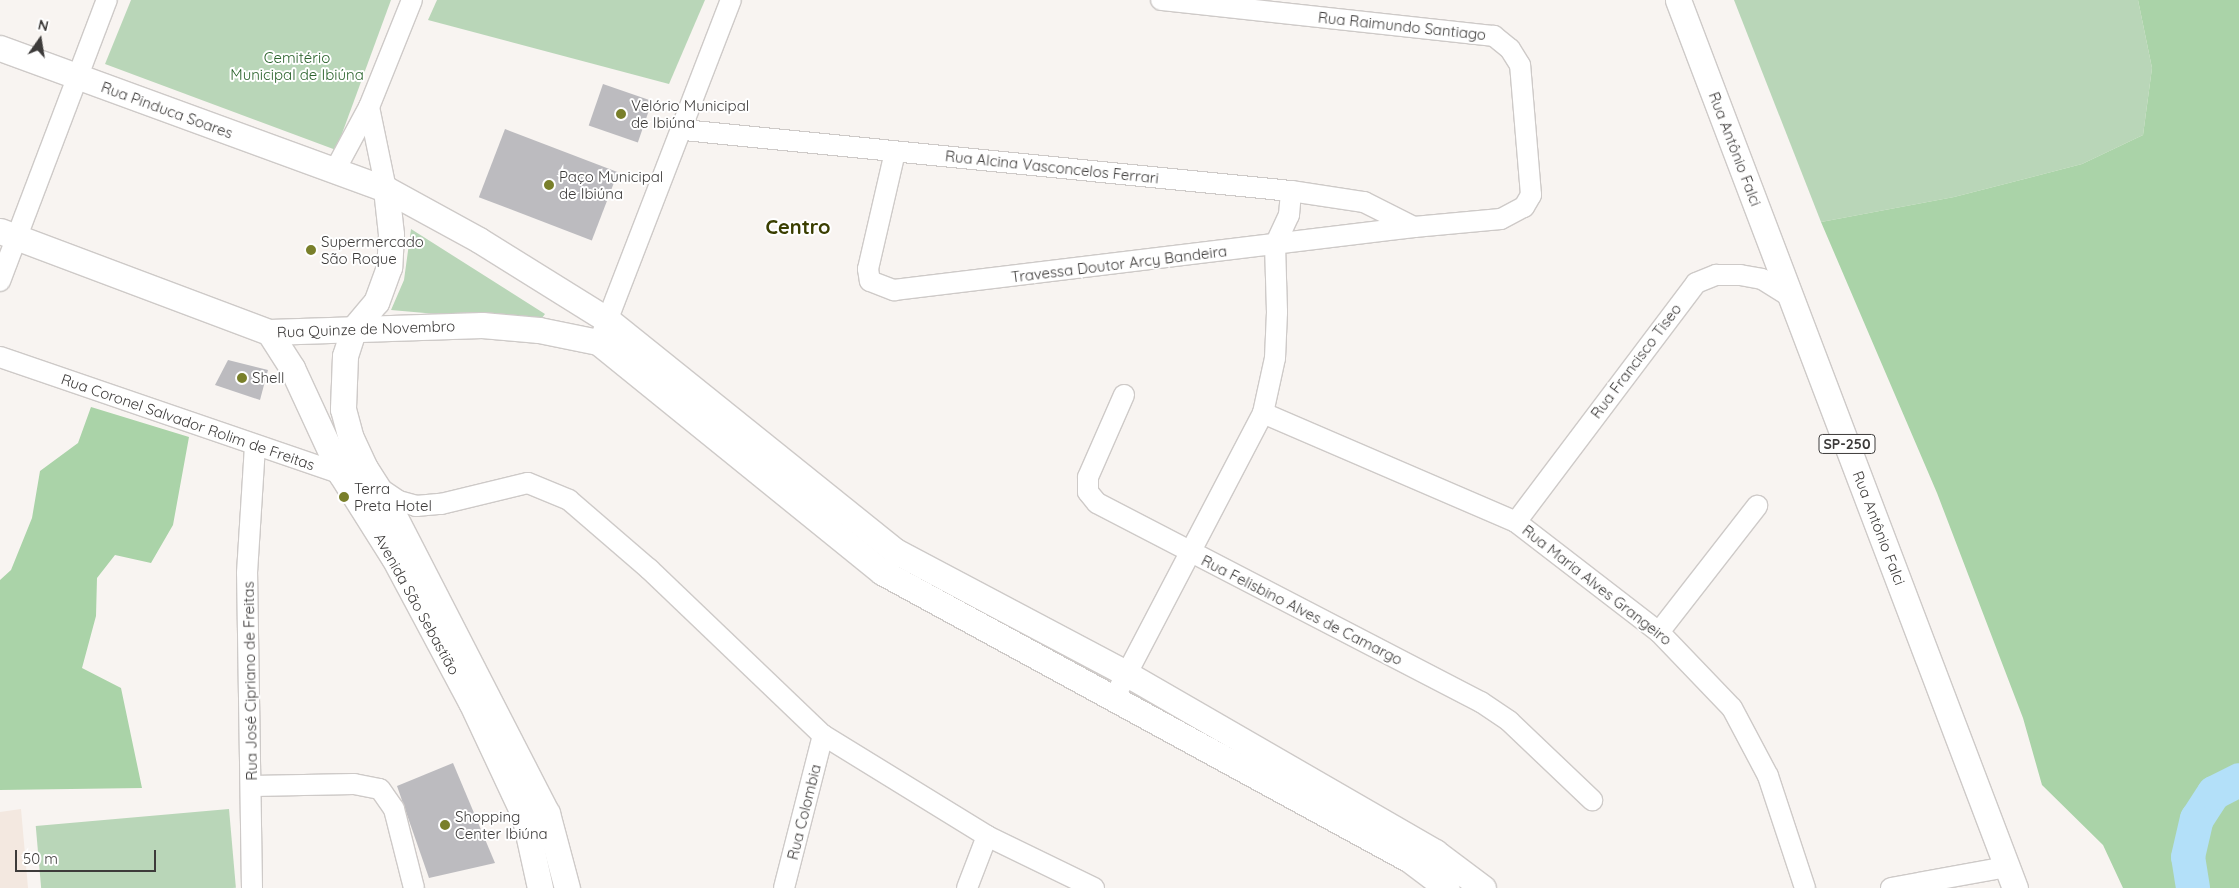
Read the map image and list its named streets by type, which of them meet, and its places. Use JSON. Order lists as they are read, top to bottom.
{
  "streets": {
    "main road": [
      "Rua Pinduca Soares",
      "Rua Antônio Falci",
      "Rua Quinze de Novembro",
      "SP-250",
      "Avenida São Sebastião"
    ],
    "street": [
      "Rua Raimundo Santiago",
      "Rua Alcina Vasconcelos Ferrari",
      "Travessa Doutor Arcy Bandeira",
      "Rua Francisco Tiseo",
      "Rua Coronel Salvador Rolim de Freitas",
      "Rua Maria Alves Grangeiro",
      "Rua Felisbino Alves de Camargo",
      "Rua José Cipriano de Freitas",
      "Rua Colombia"
    ]
  },
  "crossings": [
    ["Rua Raimundo Santiago", "Travessa Doutor Arcy Bandeira"],
    ["Rua Pinduca Soares", "Rua Quinze de Novembro"],
    ["Rua Antônio Falci", "Rua Francisco Tiseo"],
    ["Rua Alcina Vasconcelos Ferrari", "Travessa Doutor Arcy Bandeira"],
    ["Rua Quinze de Novembro", "Avenida São Sebastião"],
    ["Rua Francisco Tiseo", "Rua Maria Alves Grangeiro"],
    ["Rua Coronel Salvador Rolim de Freitas", "Avenida São Sebastião"],
    ["Rua Coronel Salvador Rolim de Freitas", "Rua José Cipriano de Freitas"],
    ["Rua Coronel Salvador Rolim de Freitas", "Rua Colombia"]
  ],
  "districts": ["Centro"],
  "parks": ["Cemitério Municipal de Ibiúna"],
  "places": [
    "Velório Municipal de Ibiúna",
    "Paço Municipal de Ibiúna",
    "Supermercado São Roque",
    "Shell",
    "Terra Preta Hotel",
    "Shopping Center Ibiúna"
  ],
  "scale_bar": "50 m",
  "north": "top"
}
